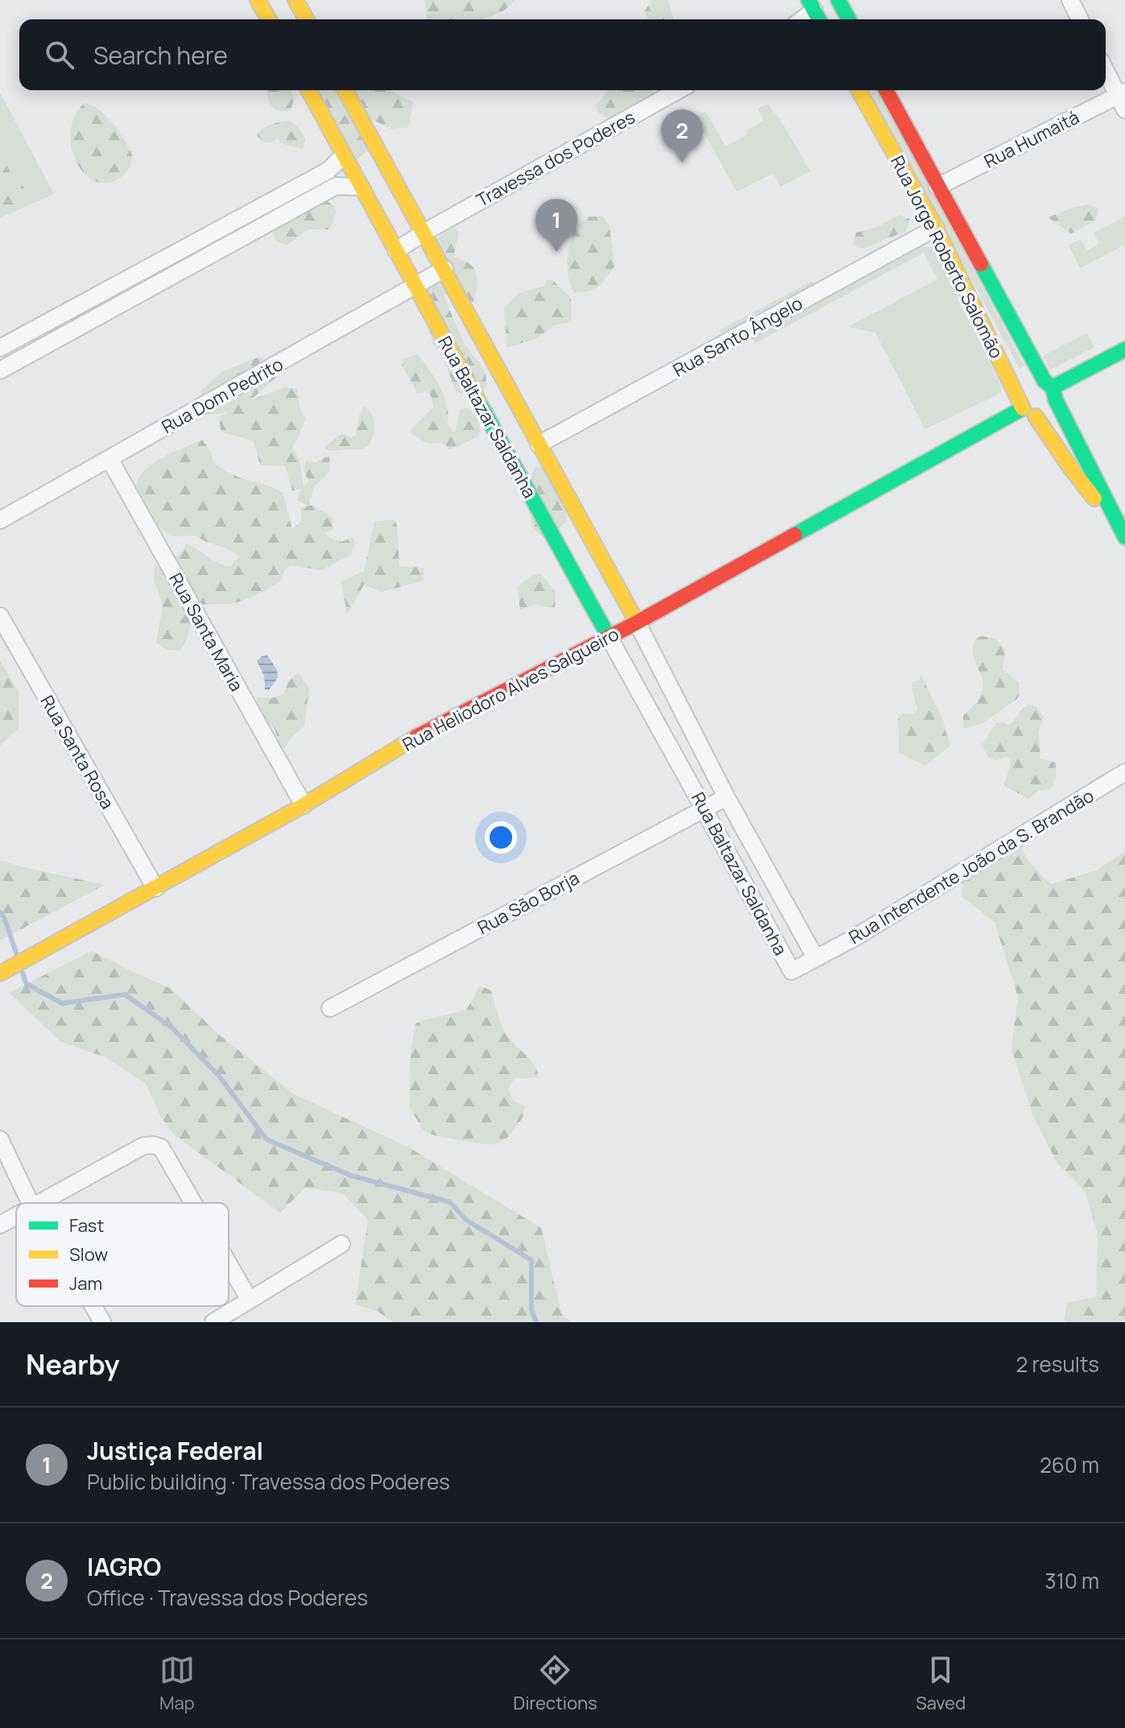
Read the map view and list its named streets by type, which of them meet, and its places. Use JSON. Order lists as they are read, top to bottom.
{
  "streets": {
    "main road": ["Rua Jorge Roberto Salomão", "Rua Baltazar Saldanha", "Rua Heliodoro Alves Salgueiro"],
    "street": [
      "Rua Humaitá",
      "Travessa dos Poderes",
      "Rua Santo Ângelo",
      "Rua Dom Pedrito",
      "Rua Santa Maria",
      "Rua Santa Rosa",
      "Rua Intendente João da S. Brandão",
      "Rua São Borja"
    ]
  },
  "crossings": [
    ["Rua Humaitá", "Rua Jorge Roberto Salomão"],
    ["Travessa dos Poderes", "Rua Baltazar Saldanha"],
    ["Rua Jorge Roberto Salomão", "Rua Santo Ângelo"],
    ["Rua Jorge Roberto Salomão", "Rua Heliodoro Alves Salgueiro"],
    ["Rua Santo Ângelo", "Rua Baltazar Saldanha"],
    ["Rua Dom Pedrito", "Rua Baltazar Saldanha"],
    ["Rua Dom Pedrito", "Rua Santa Maria"],
    ["Rua Baltazar Saldanha", "Rua Heliodoro Alves Salgueiro"],
    ["Rua Baltazar Saldanha", "Rua Intendente João da S. Brandão"],
    ["Rua Baltazar Saldanha", "Rua São Borja"],
    ["Rua Santa Maria", "Rua Heliodoro Alves Salgueiro"],
    ["Rua Heliodoro Alves Salgueiro", "Rua Santa Rosa"]
  ],
  "legend": ["Fast", "Slow", "Jam"],
  "page": {
    "search": "Search here",
    "pins": ["2", "1"],
    "heading": ["Nearby", "2 results"],
    "list": [
      {
        "mark": "1",
        "name": "Justiça Federal",
        "note": "Public building · Travessa dos Poderes",
        "value": "260 m"
      },
      {
        "mark": "2",
        "name": "IAGRO",
        "note": "Office · Travessa dos Poderes",
        "value": "310 m"
      }
    ],
    "nav": ["Map", "Directions", "Saved"]
  }
}
